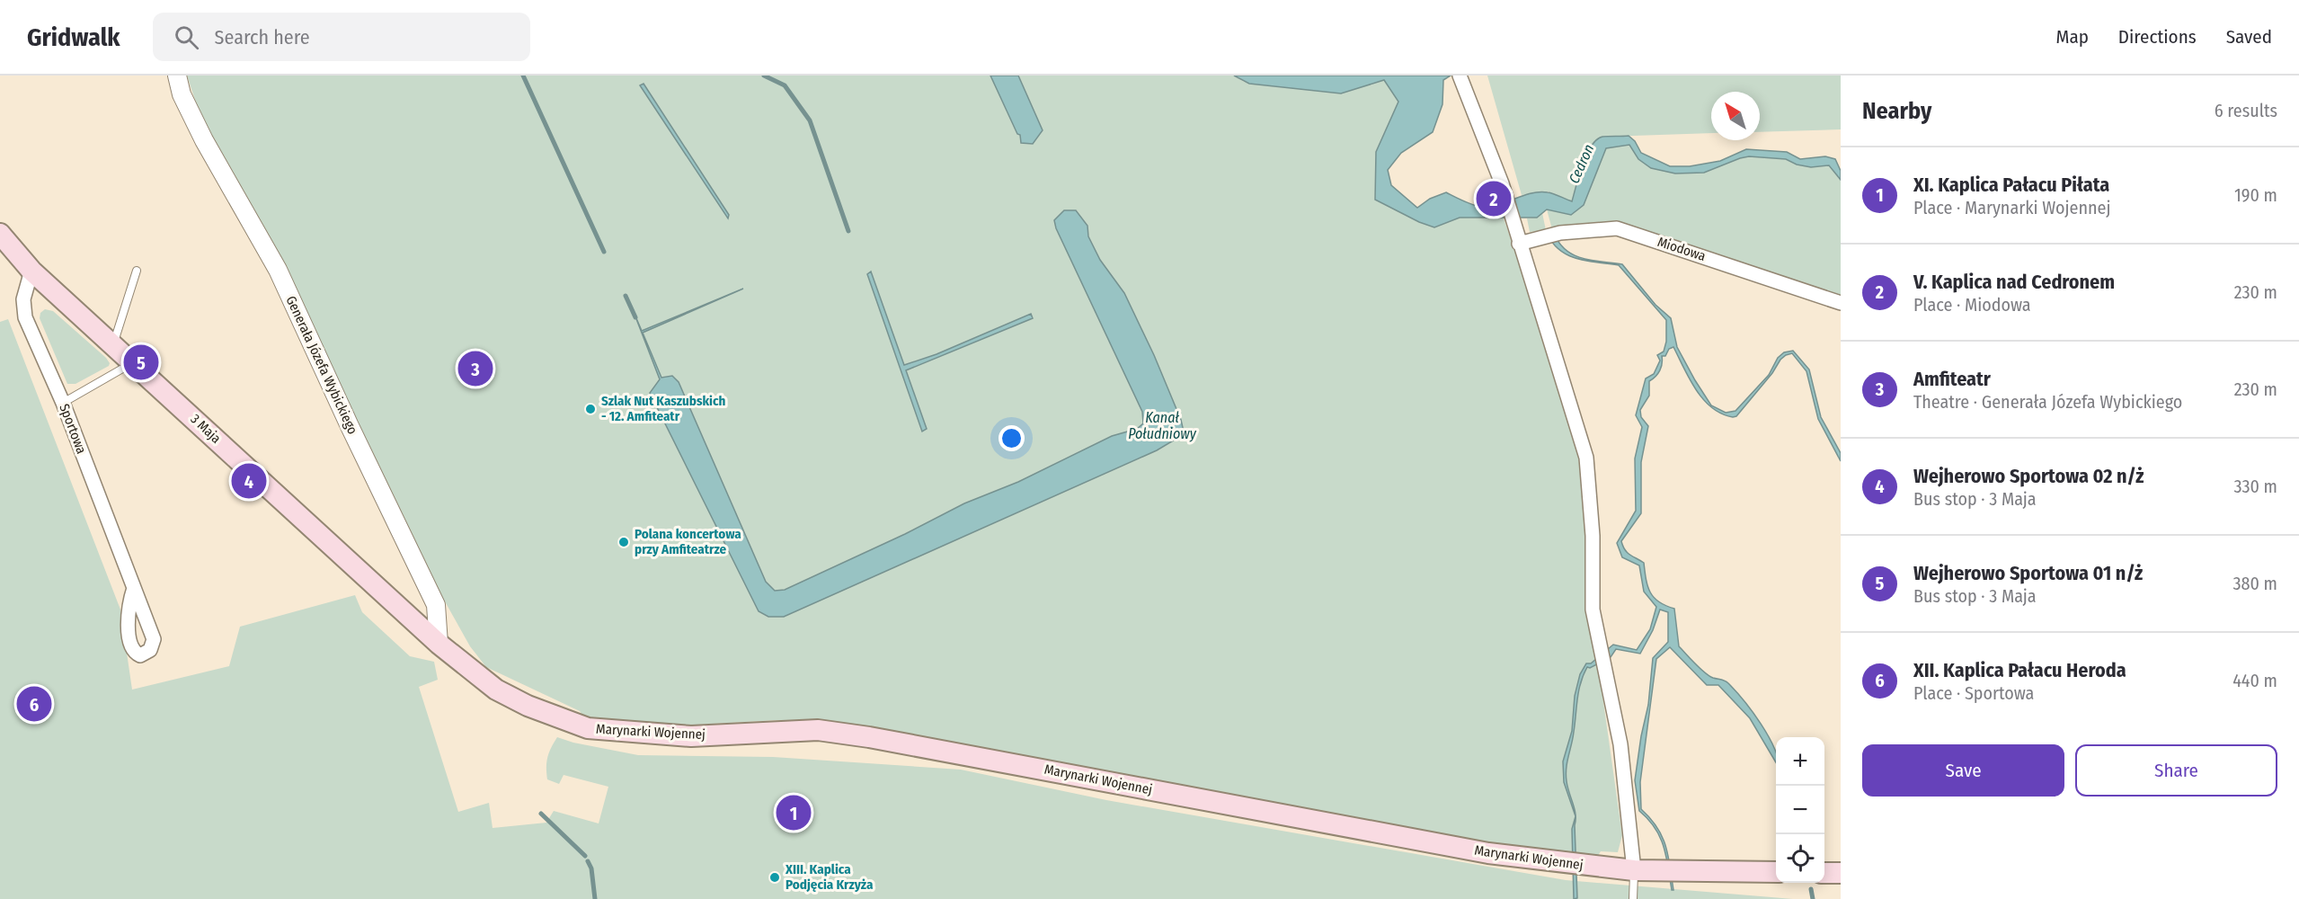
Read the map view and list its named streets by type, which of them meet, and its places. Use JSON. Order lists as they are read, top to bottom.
{
  "streets": {
    "main road": ["3 Maja", "Marynarki Wojennej"],
    "street": ["Miodowa", "Generała Józefa Wybickiego", "Sportowa"]
  },
  "crossings": [
    ["Generała Józefa Wybickiego", "3 Maja"],
    ["Generała Józefa Wybickiego", "Marynarki Wojennej"],
    ["Sportowa", "3 Maja"],
    ["3 Maja", "Marynarki Wojennej"]
  ],
  "water": ["Cedron", "Kanał Południowy"],
  "places": ["Szlak Nut Kaszubskich - 12. Amfiteatr", "Polana koncertowa przy Amfiteatrze", "XIII. Kaplica Podjęcia Krzyża"],
  "north": "top left",
  "page": {
    "header": "Gridwalk",
    "search": "Search here",
    "nav": ["Map", "Directions", "Saved"],
    "heading": ["Nearby", "6 results"],
    "list": [
      {
        "mark": "1",
        "name": "XI. Kaplica Pałacu Piłata",
        "note": "Place · Marynarki Wojennej",
        "value": "190 m"
      },
      {
        "mark": "2",
        "name": "V. Kaplica nad Cedronem",
        "note": "Place · Miodowa",
        "value": "230 m"
      },
      {
        "mark": "3",
        "name": "Amfiteatr",
        "note": "Theatre · Generała Józefa Wybickiego",
        "value": "230 m"
      },
      {
        "mark": "4",
        "name": "Wejherowo Sportowa 02 n/ż",
        "note": "Bus stop · 3 Maja",
        "value": "330 m"
      },
      {
        "mark": "5",
        "name": "Wejherowo Sportowa 01 n/ż",
        "note": "Bus stop · 3 Maja",
        "value": "380 m"
      },
      {
        "mark": "6",
        "name": "XII. Kaplica Pałacu Heroda",
        "note": "Place · Sportowa",
        "value": "440 m"
      }
    ],
    "pins": [
      "2",
      "5",
      "3",
      "4",
      "6",
      "1"
    ],
    "buttons": ["Save", "Share"],
    "map_buttons": ["+", "−"]
  }
}
